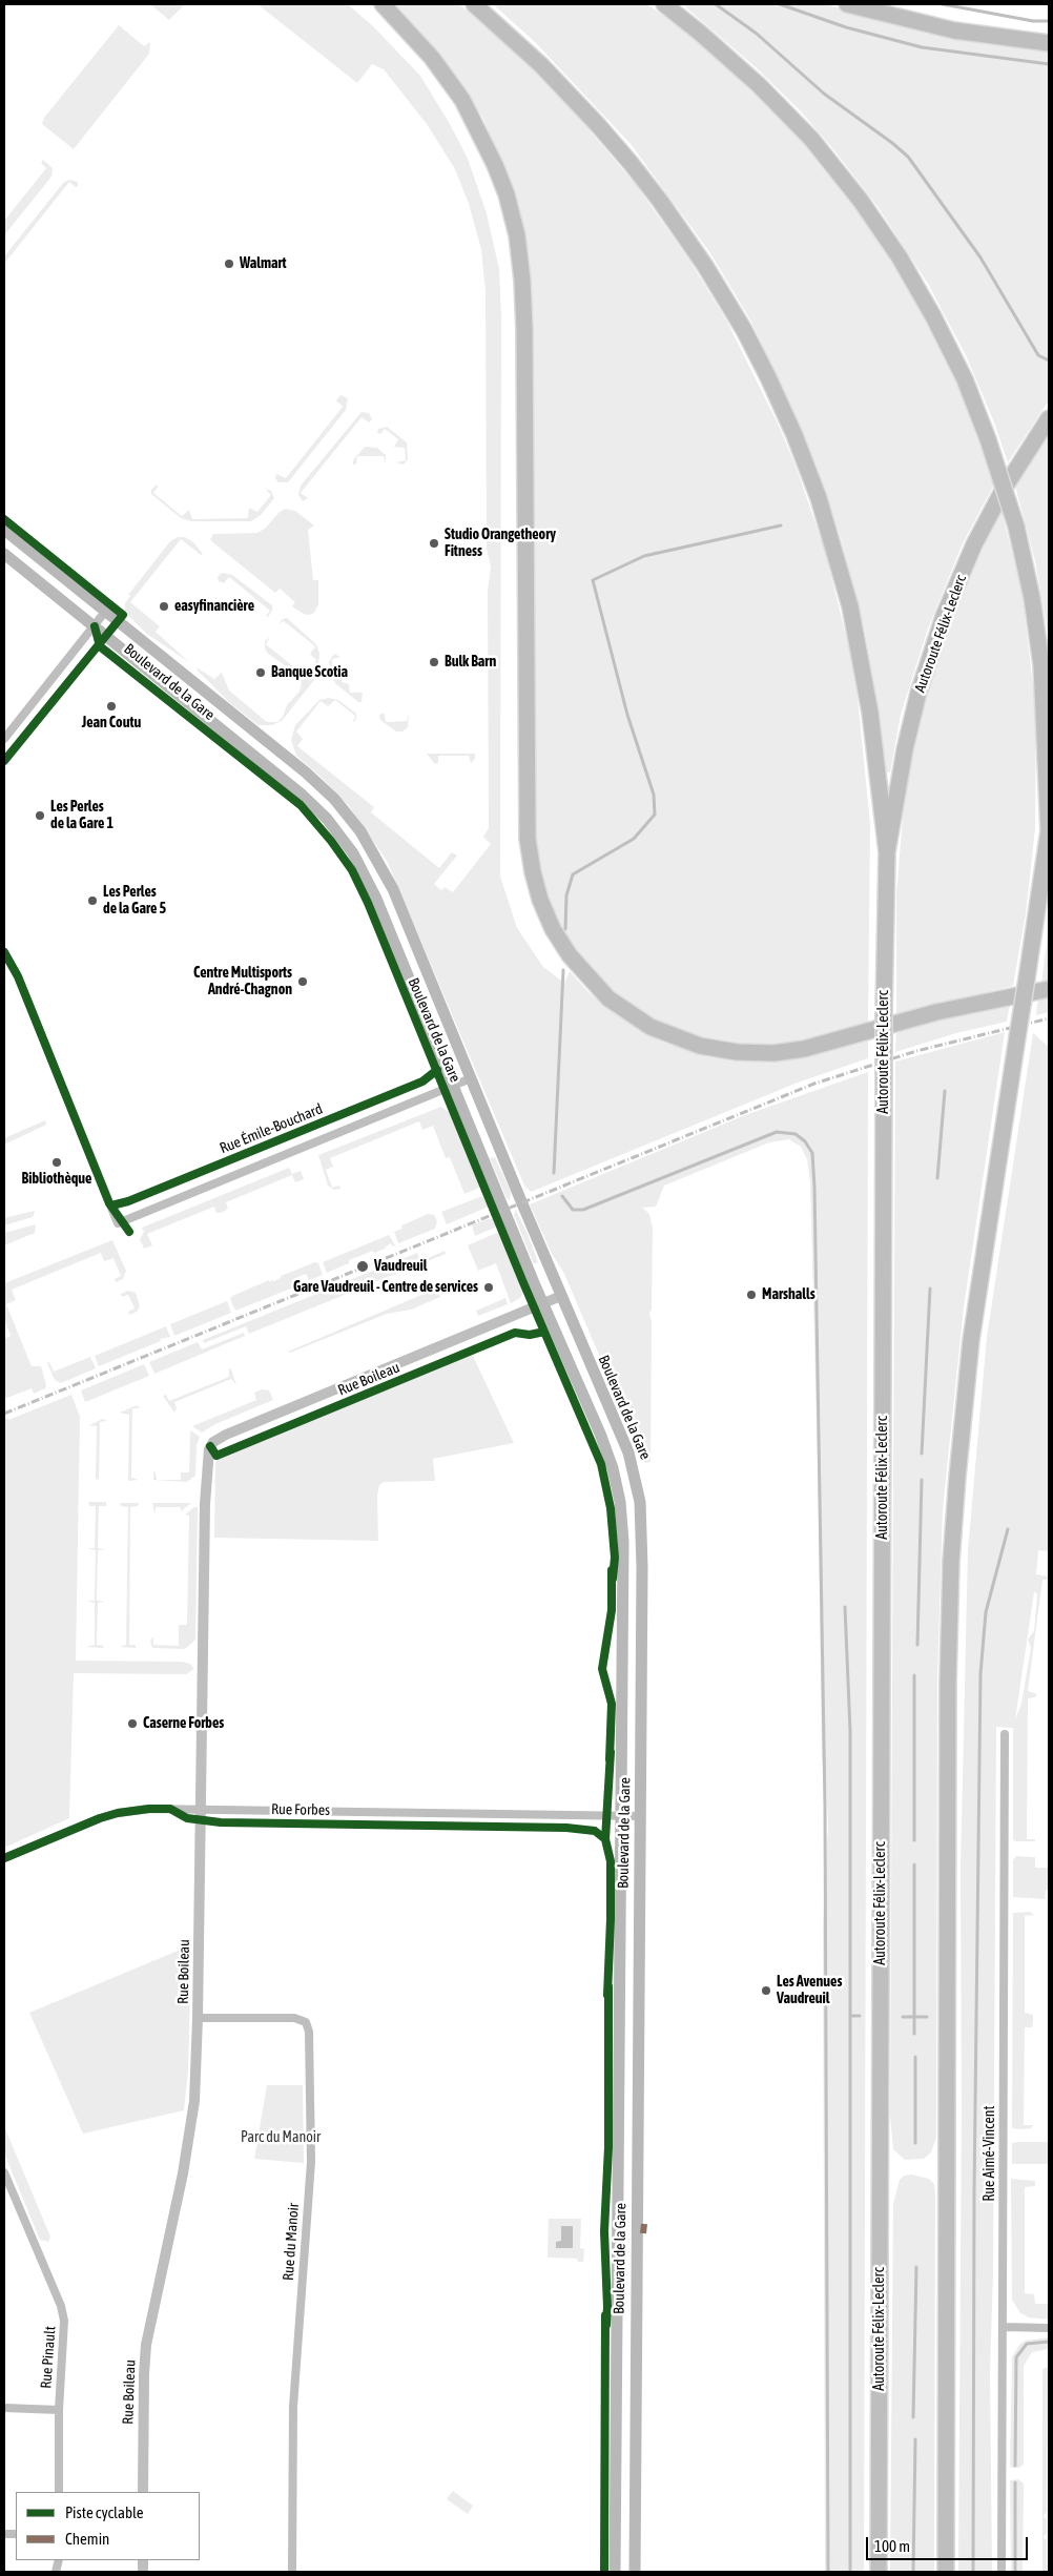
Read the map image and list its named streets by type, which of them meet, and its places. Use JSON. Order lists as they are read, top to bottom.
{
  "streets": {
    "highway": ["Autoroute Félix-Leclerc"],
    "main road": ["Boulevard de la Gare"],
    "street": [
      "Rue Émile-Bouchard",
      "Rue Boileau",
      "Rue Forbes",
      "Rue Aimé-Vincent",
      "Rue du Manoir",
      "Rue Pinault"
    ]
  },
  "crossings": [
    ["Boulevard de la Gare", "Rue Émile-Bouchard"],
    ["Boulevard de la Gare", "Rue Boileau"],
    ["Boulevard de la Gare", "Rue Forbes"],
    ["Rue Boileau", "Rue Forbes"],
    ["Rue Boileau", "Rue du Manoir"]
  ],
  "parks": ["Parc du Manoir"],
  "places": [
    "Walmart",
    "Studio Orangetheory Fitness",
    "easyfinancière",
    "Bulk Barn",
    "Banque Scotia",
    "Jean Coutu",
    "Les Perles de la Gare 1",
    "Les Perles de la Gare 5",
    "Centre Multisports André-Chagnon",
    "Bibliothèque",
    "Vaudreuil",
    "Gare Vaudreuil - Centre de services",
    "Marshalls",
    "Caserne Forbes",
    "Les Avenues Vaudreuil"
  ],
  "legend": ["Piste cyclable", "Chemin"],
  "scale_bar": "100 m"
}
